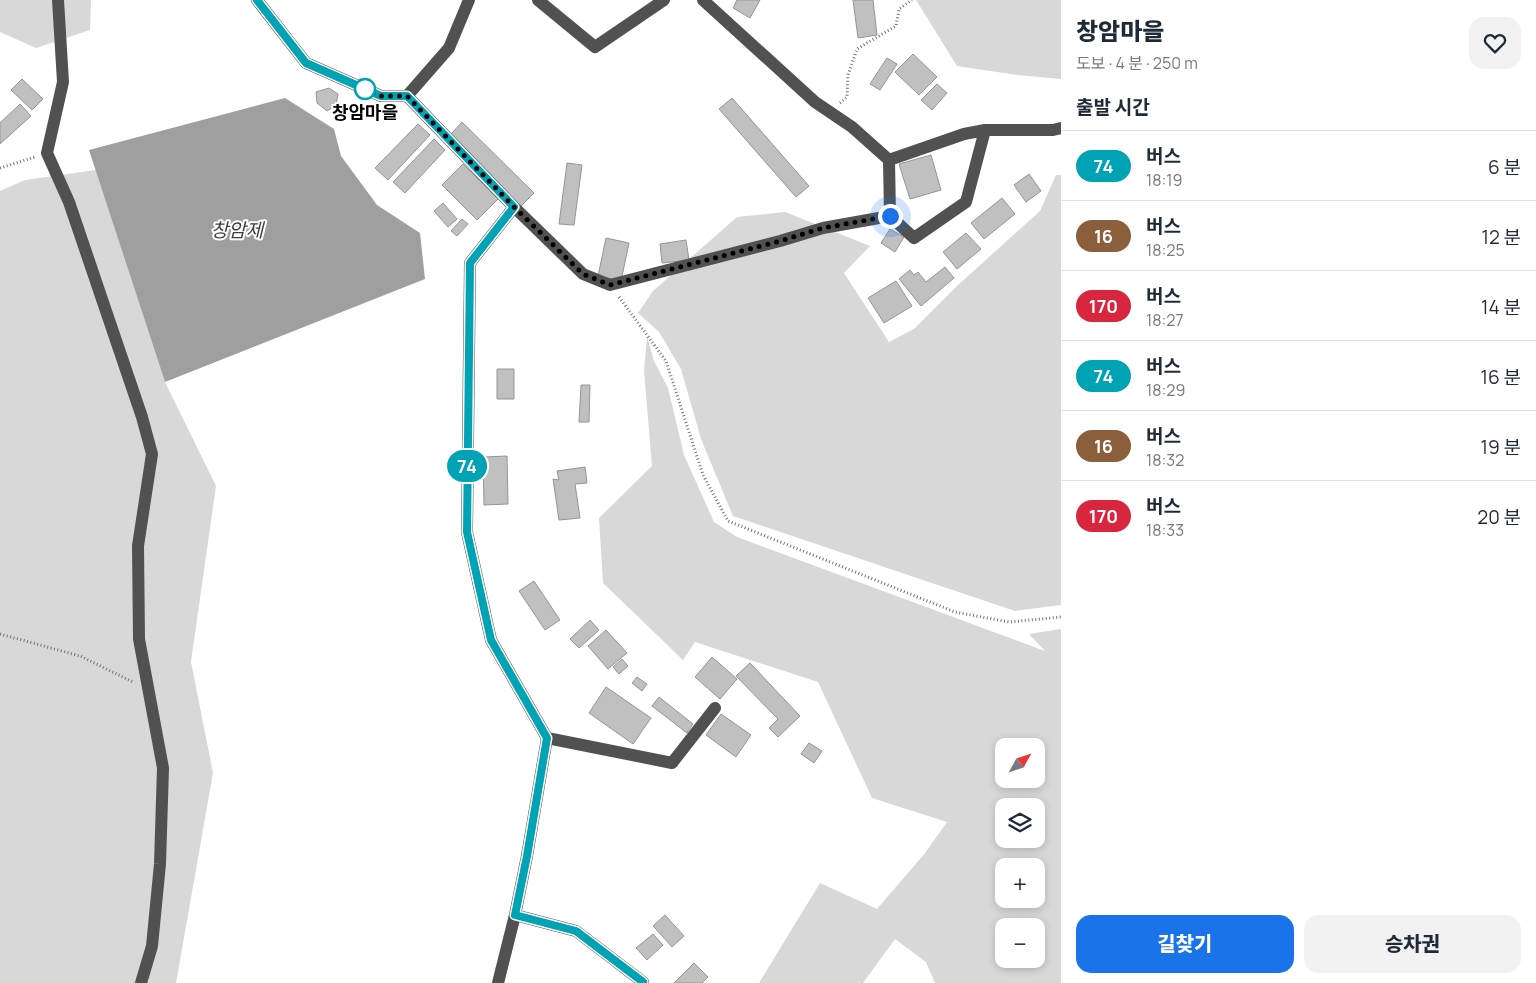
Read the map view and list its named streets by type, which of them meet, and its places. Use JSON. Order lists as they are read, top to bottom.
{
  "water": ["창암제"],
  "places": ["창암마을"],
  "lines": ["bus line 74"],
  "north": "top right",
  "page": {
    "on_map": "74",
    "heading": [
      ["창암마을", "도보 · 4 분 · 250 m"],
      "출발 시간"
    ],
    "list": [
      {
        "mark": "74",
        "name": "버스",
        "note": "18:19",
        "value": "6 분"
      },
      {
        "mark": "16",
        "name": "버스",
        "note": "18:25",
        "value": "12 분"
      },
      {
        "mark": "170",
        "name": "버스",
        "note": "18:27",
        "value": "14 분"
      },
      {
        "mark": "74",
        "name": "버스",
        "note": "18:29",
        "value": "16 분"
      },
      {
        "mark": "16",
        "name": "버스",
        "note": "18:32",
        "value": "19 분"
      },
      {
        "mark": "170",
        "name": "버스",
        "note": "18:33",
        "value": "20 분"
      }
    ],
    "map_buttons": ["+", "−"],
    "buttons": ["길찾기", "승차권"]
  }
}
